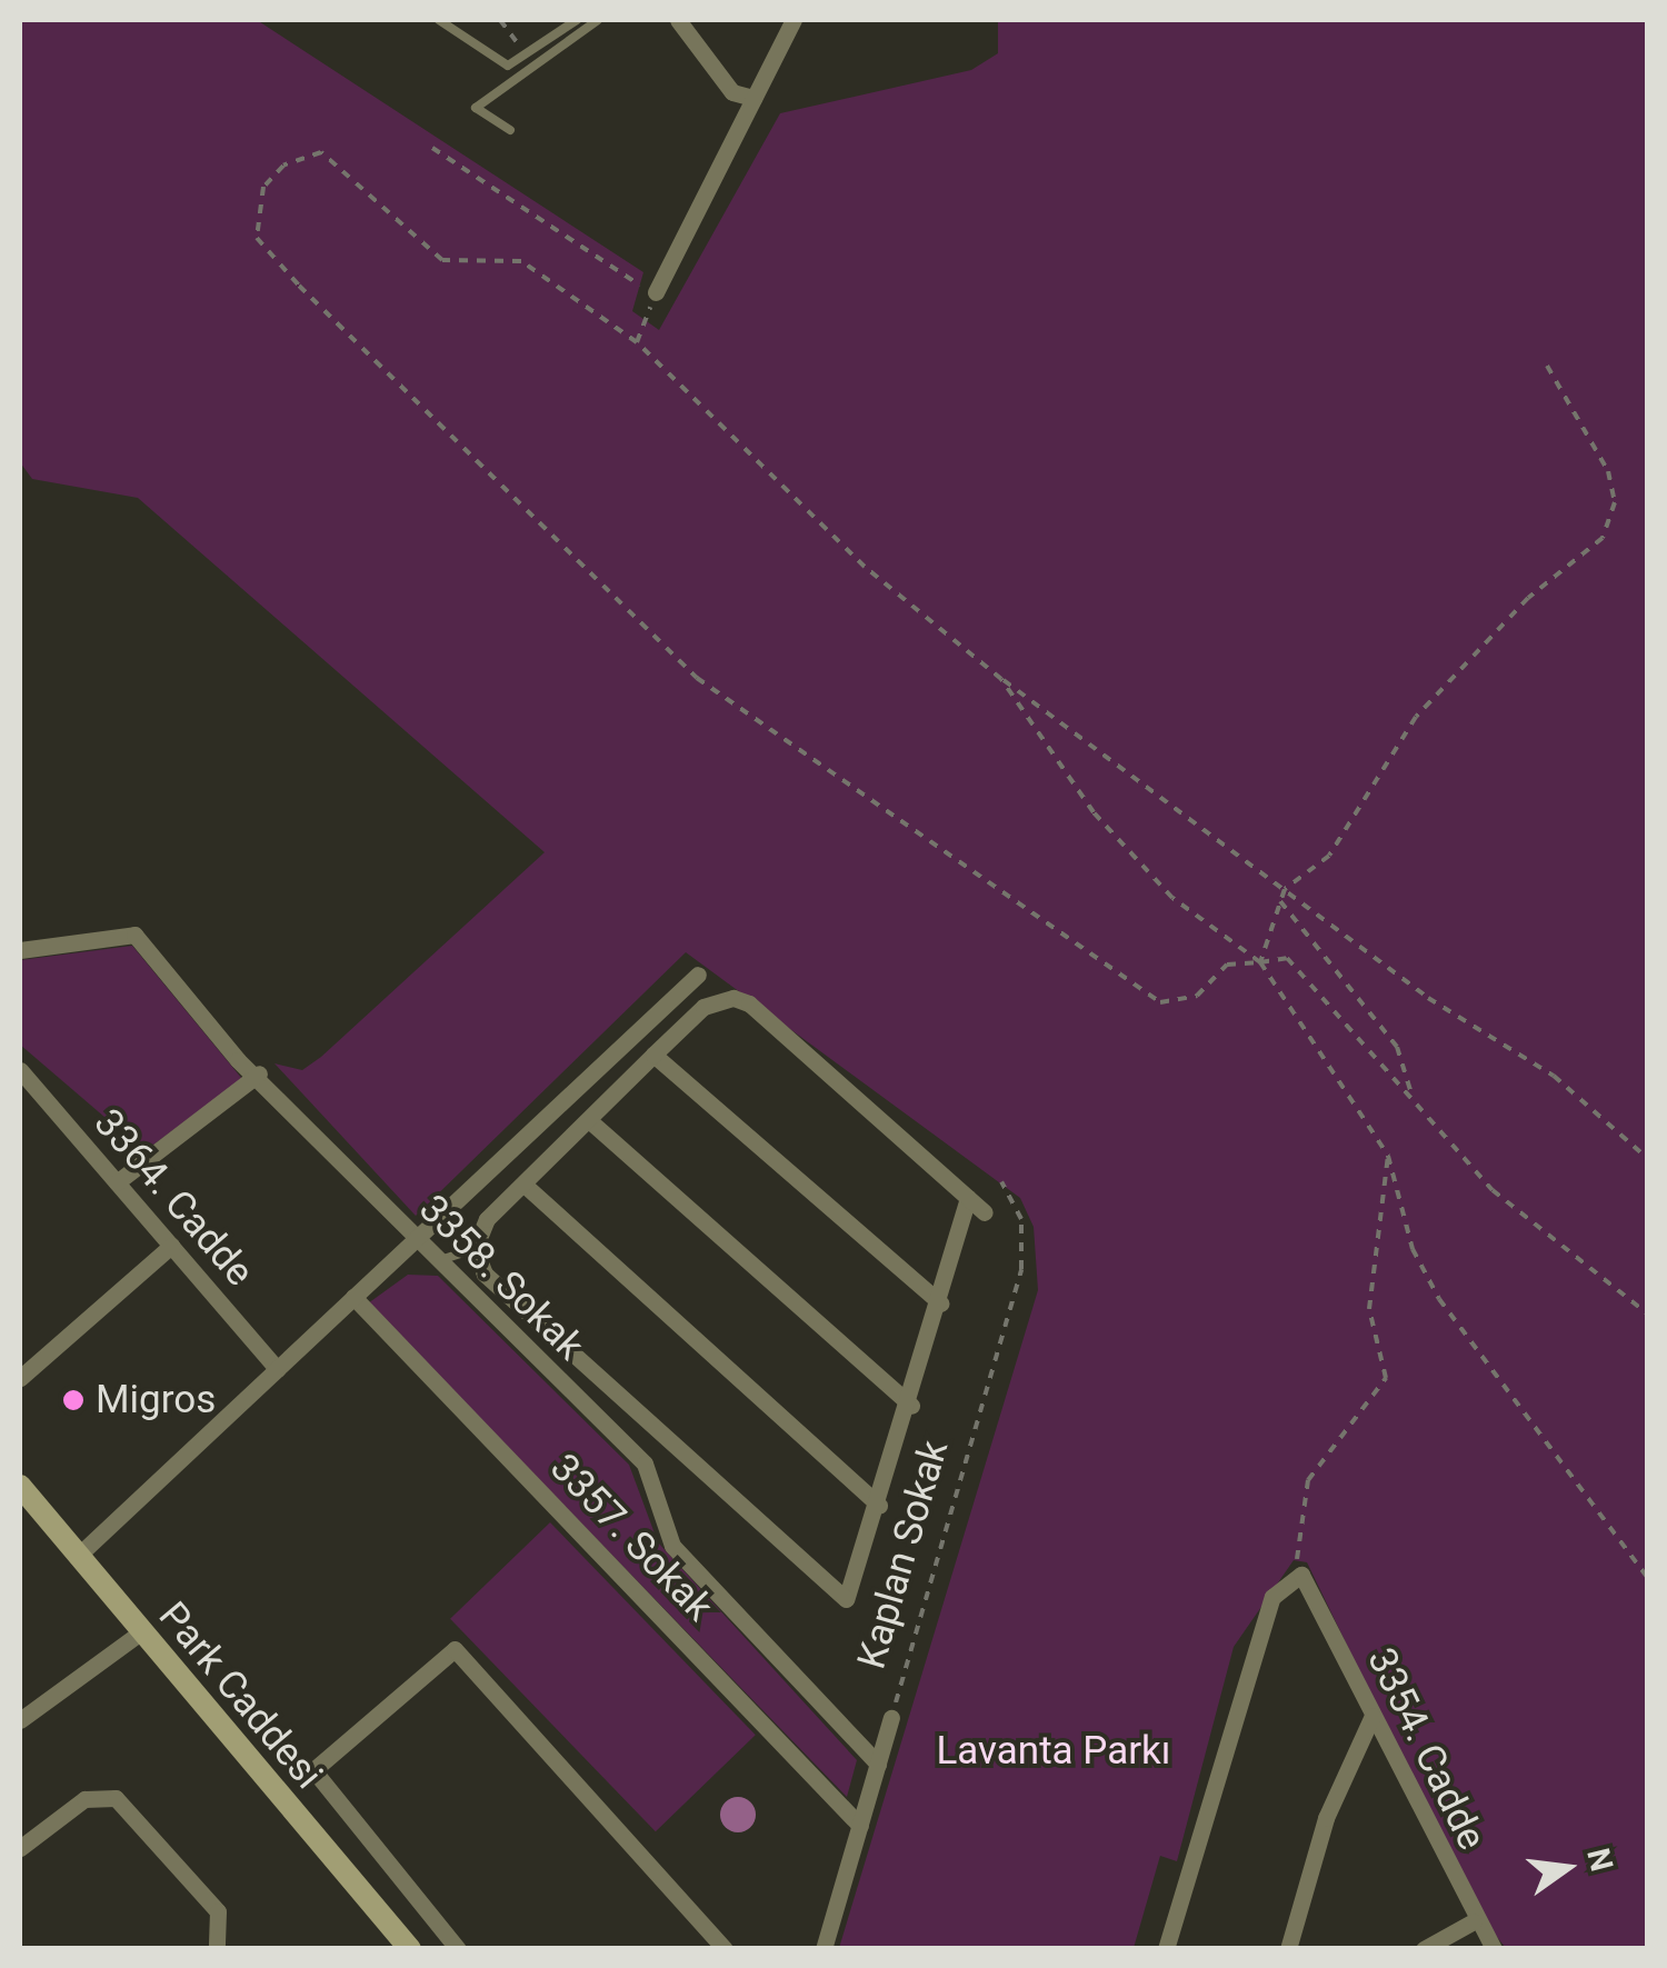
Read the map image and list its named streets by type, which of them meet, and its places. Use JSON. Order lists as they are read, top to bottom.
{
  "streets": {
    "street": [
      "3364. Cadde",
      "3358. Sokak",
      "3357. Sokak",
      "Kaplan Sokak",
      "Park Caddesi",
      "3354. Cadde"
    ]
  },
  "crossings": [
    ["3358. Sokak", "Kaplan Sokak"],
    ["3357. Sokak", "Kaplan Sokak"]
  ],
  "parks": ["Lavanta Parkı"],
  "places": ["Migros"],
  "north": "right"
}
